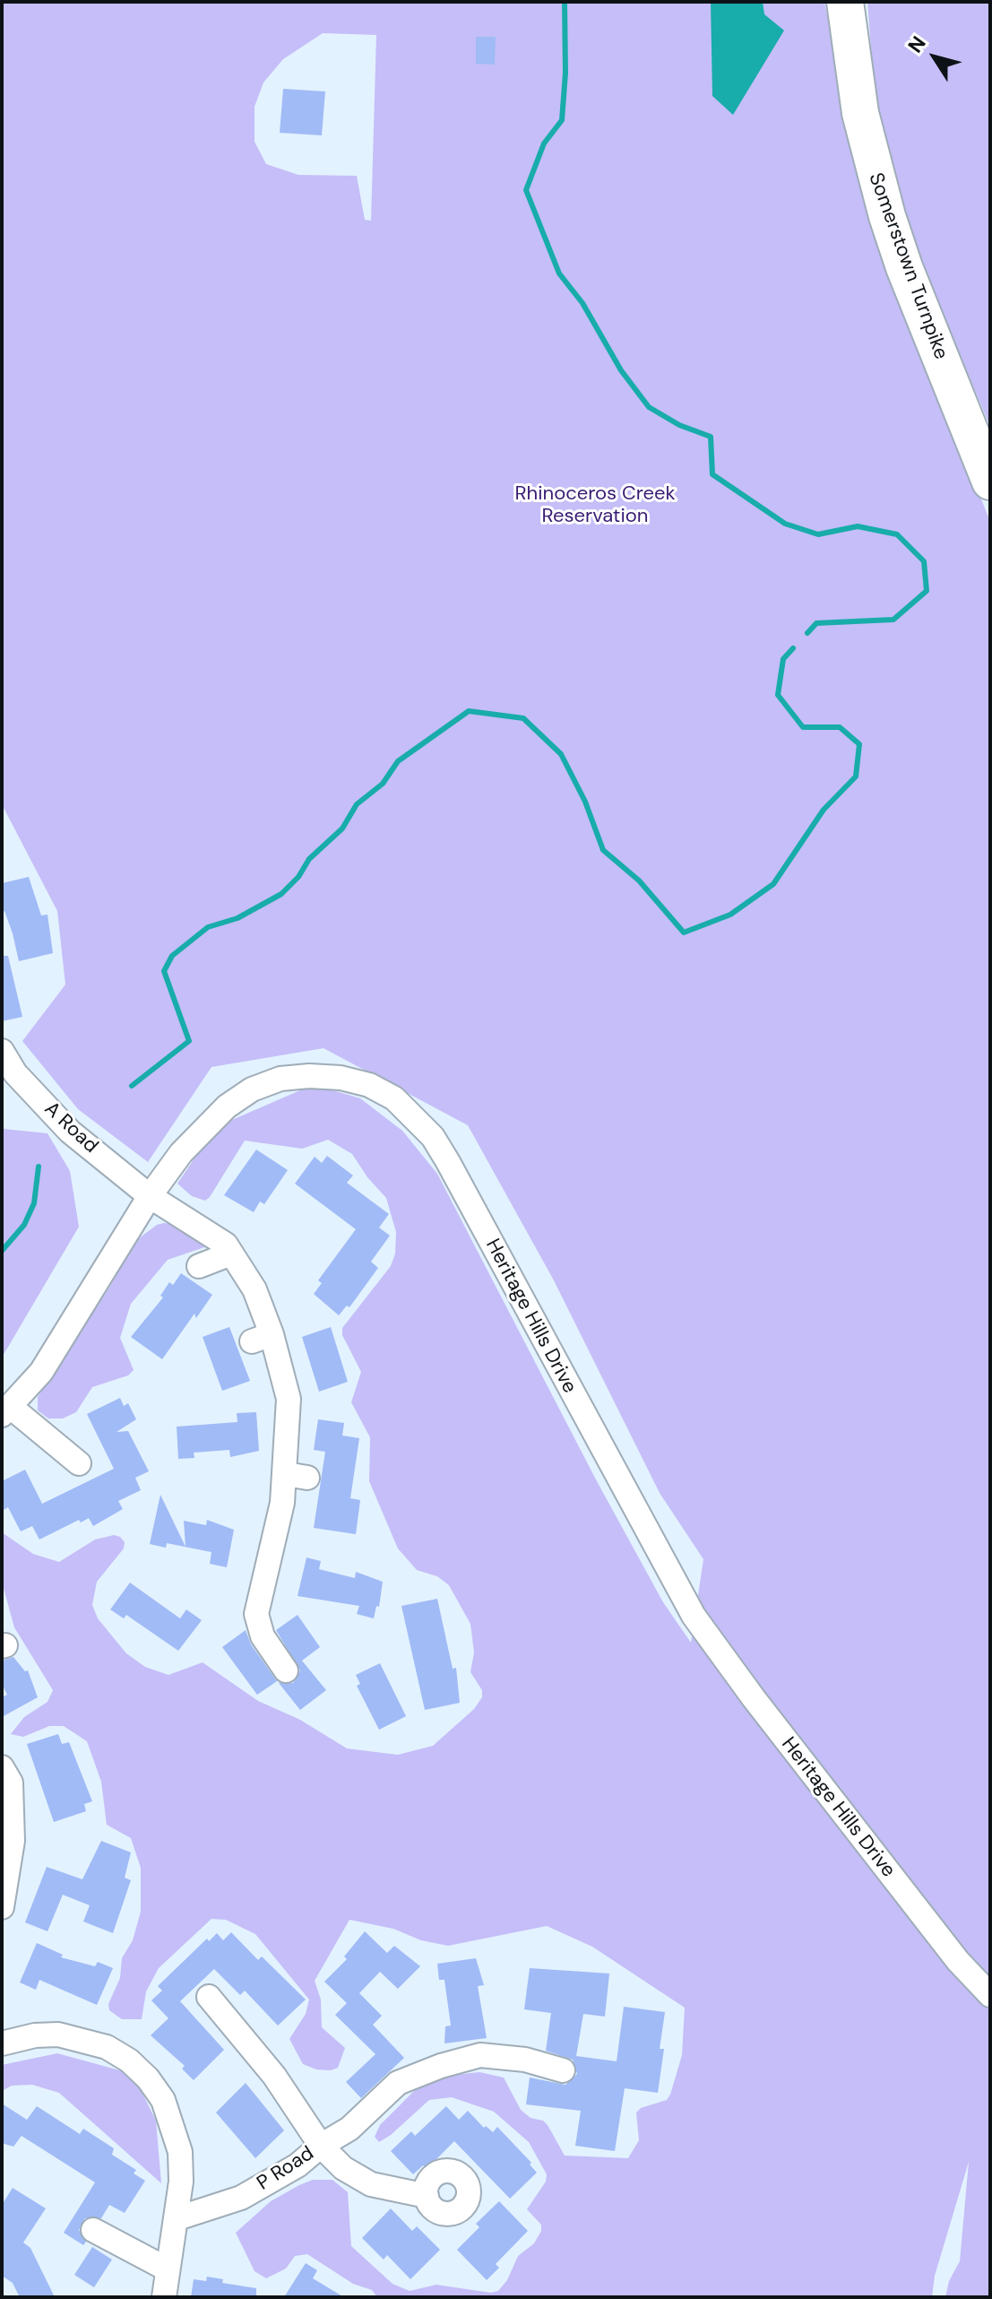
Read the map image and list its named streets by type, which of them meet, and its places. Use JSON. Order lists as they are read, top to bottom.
{
  "streets": {
    "main road": ["Somerstown Turnpike"],
    "street": ["A Road", "Heritage Hills Drive", "P Road"]
  },
  "crossings": [
    ["A Road", "Heritage Hills Drive"]
  ],
  "parks": ["Rhinoceros Creek Reservation"],
  "north": "top left"
}
